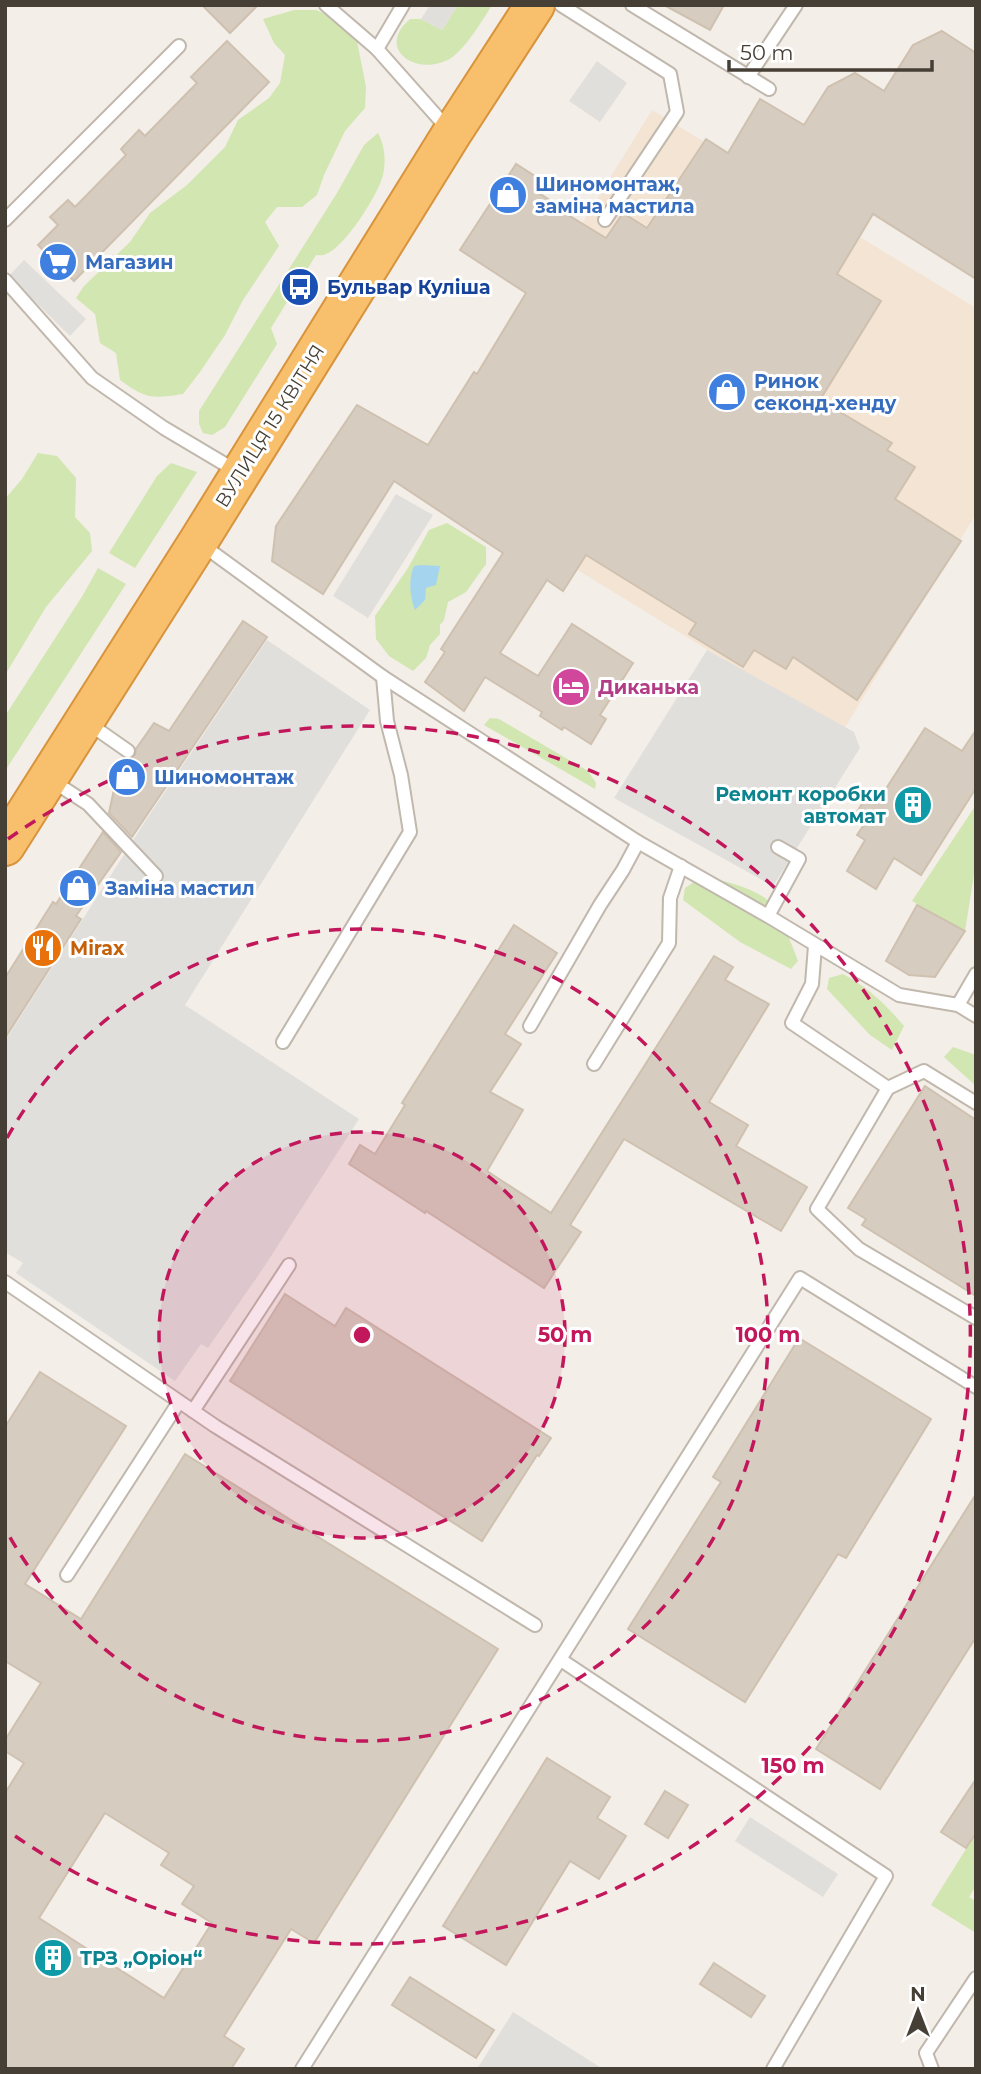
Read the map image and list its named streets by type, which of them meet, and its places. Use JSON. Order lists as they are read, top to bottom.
{
  "streets": {
    "highway": ["ВУЛИЦЯ 15 КВІТНЯ"]
  },
  "places": {
    "shop": [
      "Шиномонтаж, заміна мастила",
      "Ринок секонд-хенду",
      "Шиномонтаж",
      "Заміна мастил"
    ],
    "supermarket": ["Магазин"],
    "bus stop": ["Бульвар Куліша"],
    "hotel": ["Диканька"],
    "building": ["Ремонт коробки автомат", "ТРЗ „Оріон“"],
    "restaurant": ["Mirax"]
  },
  "scale_bar": "50 m",
  "north": "top",
  "rings": ["50 m", "100 m", "150 m"]
}
